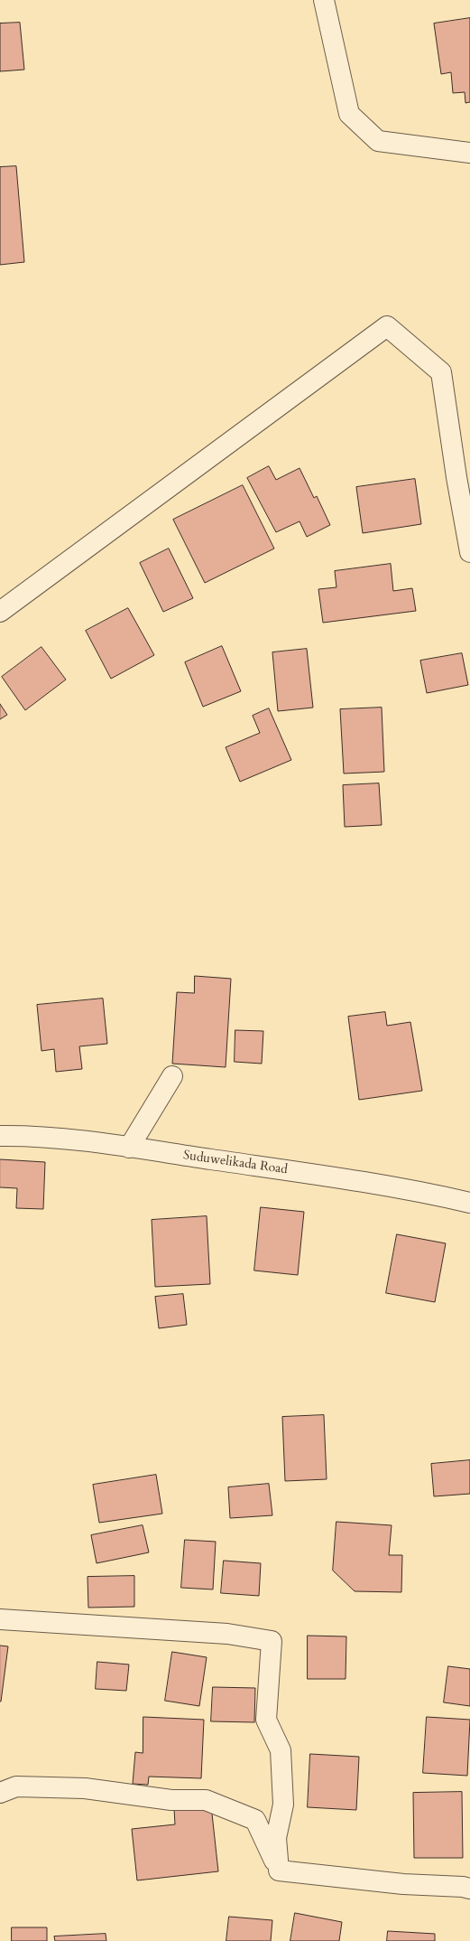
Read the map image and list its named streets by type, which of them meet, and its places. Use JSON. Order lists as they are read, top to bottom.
{
  "streets": {
    "street": ["Suduwelikada Road"]
  }
}
